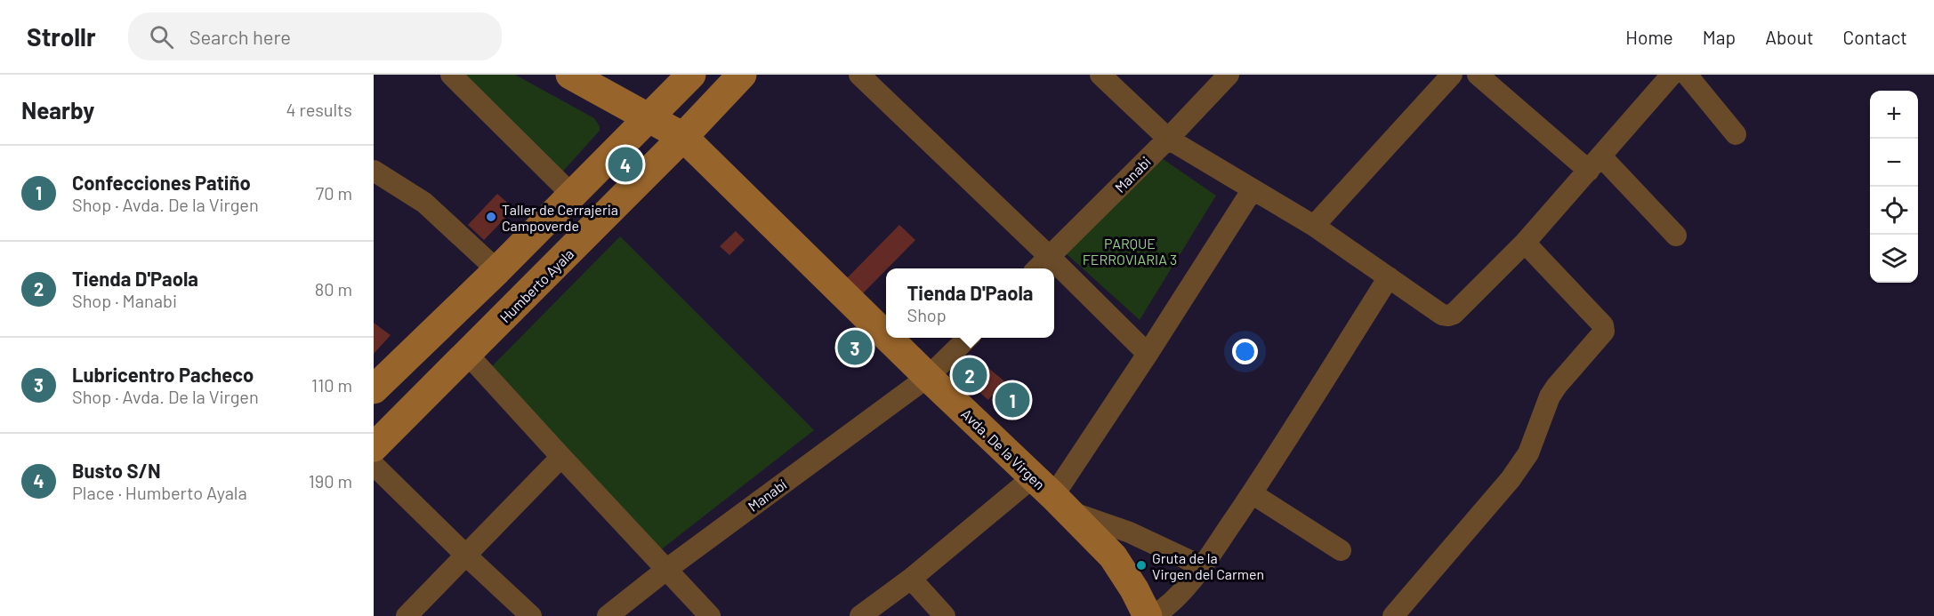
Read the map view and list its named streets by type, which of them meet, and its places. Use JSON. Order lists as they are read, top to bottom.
{
  "streets": {
    "street": [
      "Manabi",
      "Humberto Ayala",
      "Avda. De la Virgen",
      "Manabí"
    ]
  },
  "crossings": [
    ["Humberto Ayala", "Avda. De la Virgen"],
    ["Avda. De la Virgen", "Manabí"]
  ],
  "parks": ["PARQUE FERROVIARIA 3"],
  "places": ["Taller de Cerrajeria Campoverde", "Gruta de la Virgen del Carmen"],
  "page": {
    "header": "Strollr",
    "search": "Search here",
    "nav": [
      "Home",
      "Map",
      "About",
      "Contact"
    ],
    "heading": ["Nearby", "4 results"],
    "map_buttons": ["+", "−"],
    "list": [
      {
        "mark": "1",
        "name": "Confecciones Patiño",
        "note": "Shop · Avda. De la Virgen",
        "value": "70 m"
      },
      {
        "mark": "2",
        "name": "Tienda D'Paola",
        "note": "Shop · Manabi",
        "value": "80 m"
      },
      {
        "mark": "3",
        "name": "Lubricentro Pacheco",
        "note": "Shop · Avda. De la Virgen",
        "value": "110 m"
      },
      {
        "mark": "4",
        "name": "Busto S/N",
        "note": "Place · Humberto Ayala",
        "value": "190 m"
      }
    ],
    "pins": [
      "4",
      "3",
      "2",
      "1"
    ],
    "popup": ["Tienda D'Paola", "Shop"]
  }
}
